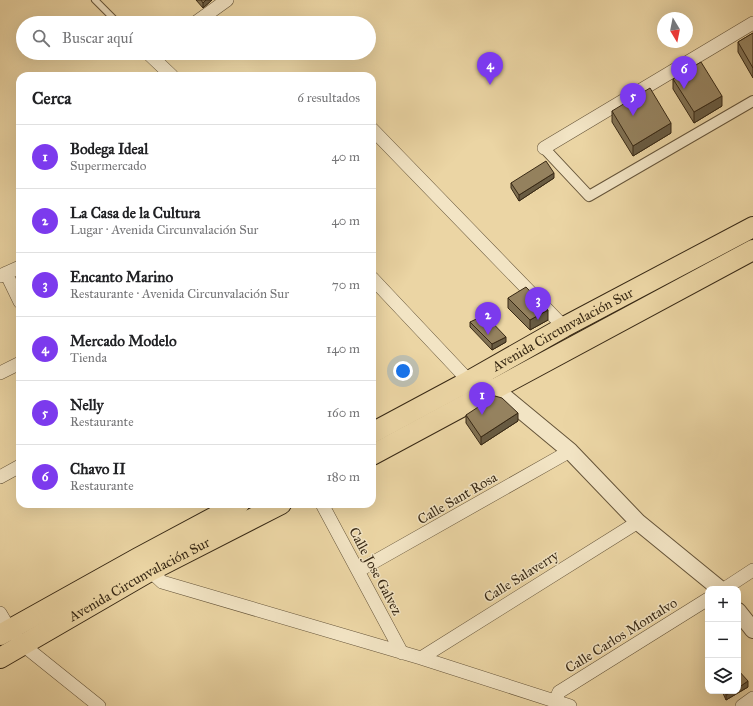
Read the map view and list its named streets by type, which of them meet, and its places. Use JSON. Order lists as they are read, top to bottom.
{
  "streets": {
    "main road": ["Avenida Circunvalación Sur"],
    "street": [
      "Calle Sant Rosa",
      "Calle Jose Galvez",
      "Calle Salaverry",
      "Calle Carlos Montalvo"
    ]
  },
  "crossings": [
    ["Calle Sant Rosa", "Calle Jose Galvez"]
  ],
  "north": "bottom",
  "page": {
    "search": "Buscar aquí",
    "pins": [
      "4",
      "6",
      "5",
      "3",
      "2",
      "1"
    ],
    "heading": ["Cerca", "6 resultados"],
    "list": [
      {
        "mark": "1",
        "name": "Bodega Ideal",
        "note": "Supermercado",
        "value": "40 m"
      },
      {
        "mark": "2",
        "name": "La Casa de la Cultura",
        "note": "Lugar · Avenida Circunvalación Sur",
        "value": "40 m"
      },
      {
        "mark": "3",
        "name": "Encanto Marino",
        "note": "Restaurante · Avenida Circunvalación Sur",
        "value": "70 m"
      },
      {
        "mark": "4",
        "name": "Mercado Modelo",
        "note": "Tienda",
        "value": "140 m"
      },
      {
        "mark": "5",
        "name": "Nelly",
        "note": "Restaurante",
        "value": "160 m"
      },
      {
        "mark": "6",
        "name": "Chavo II",
        "note": "Restaurante",
        "value": "180 m"
      }
    ],
    "map_buttons": ["+", "−"]
  }
}
